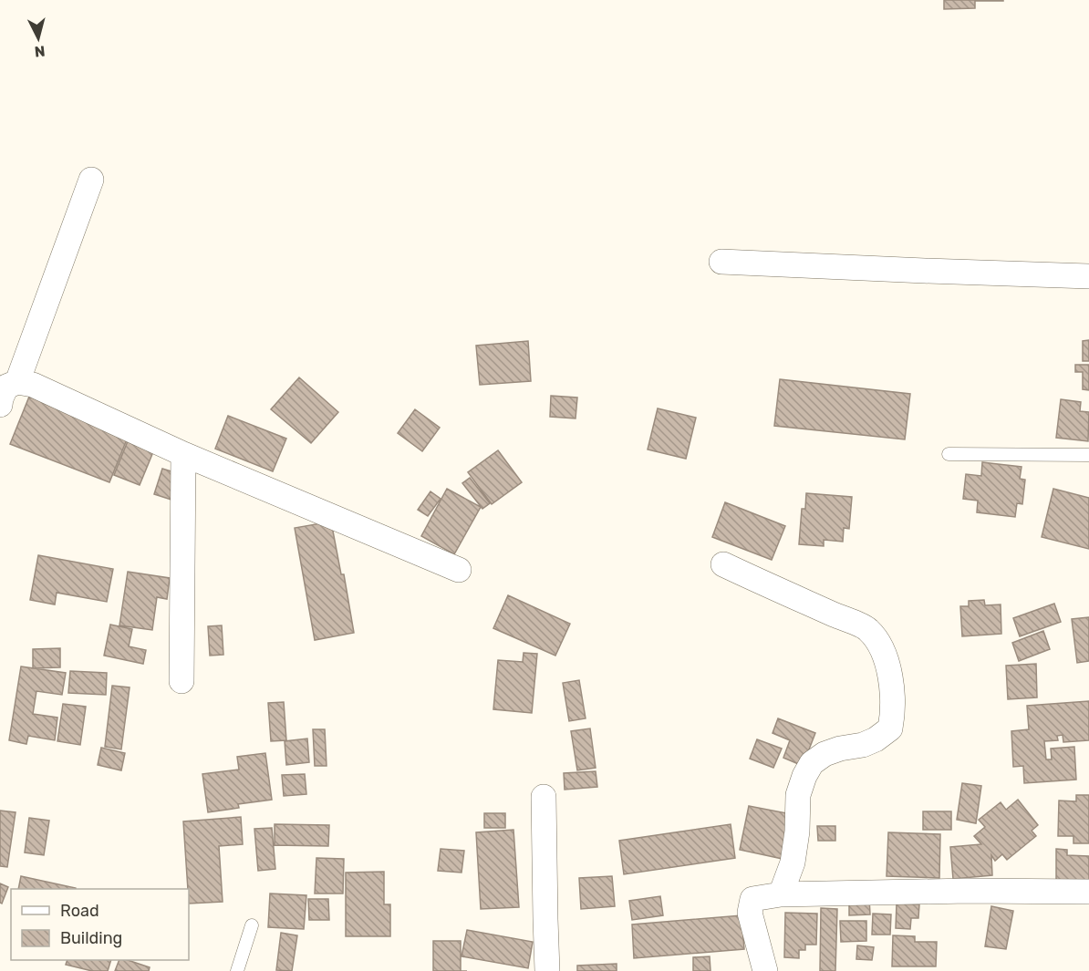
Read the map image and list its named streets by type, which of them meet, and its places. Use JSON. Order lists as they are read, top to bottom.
{
  "legend": ["Road", "Building"],
  "north": "bottom"
}
